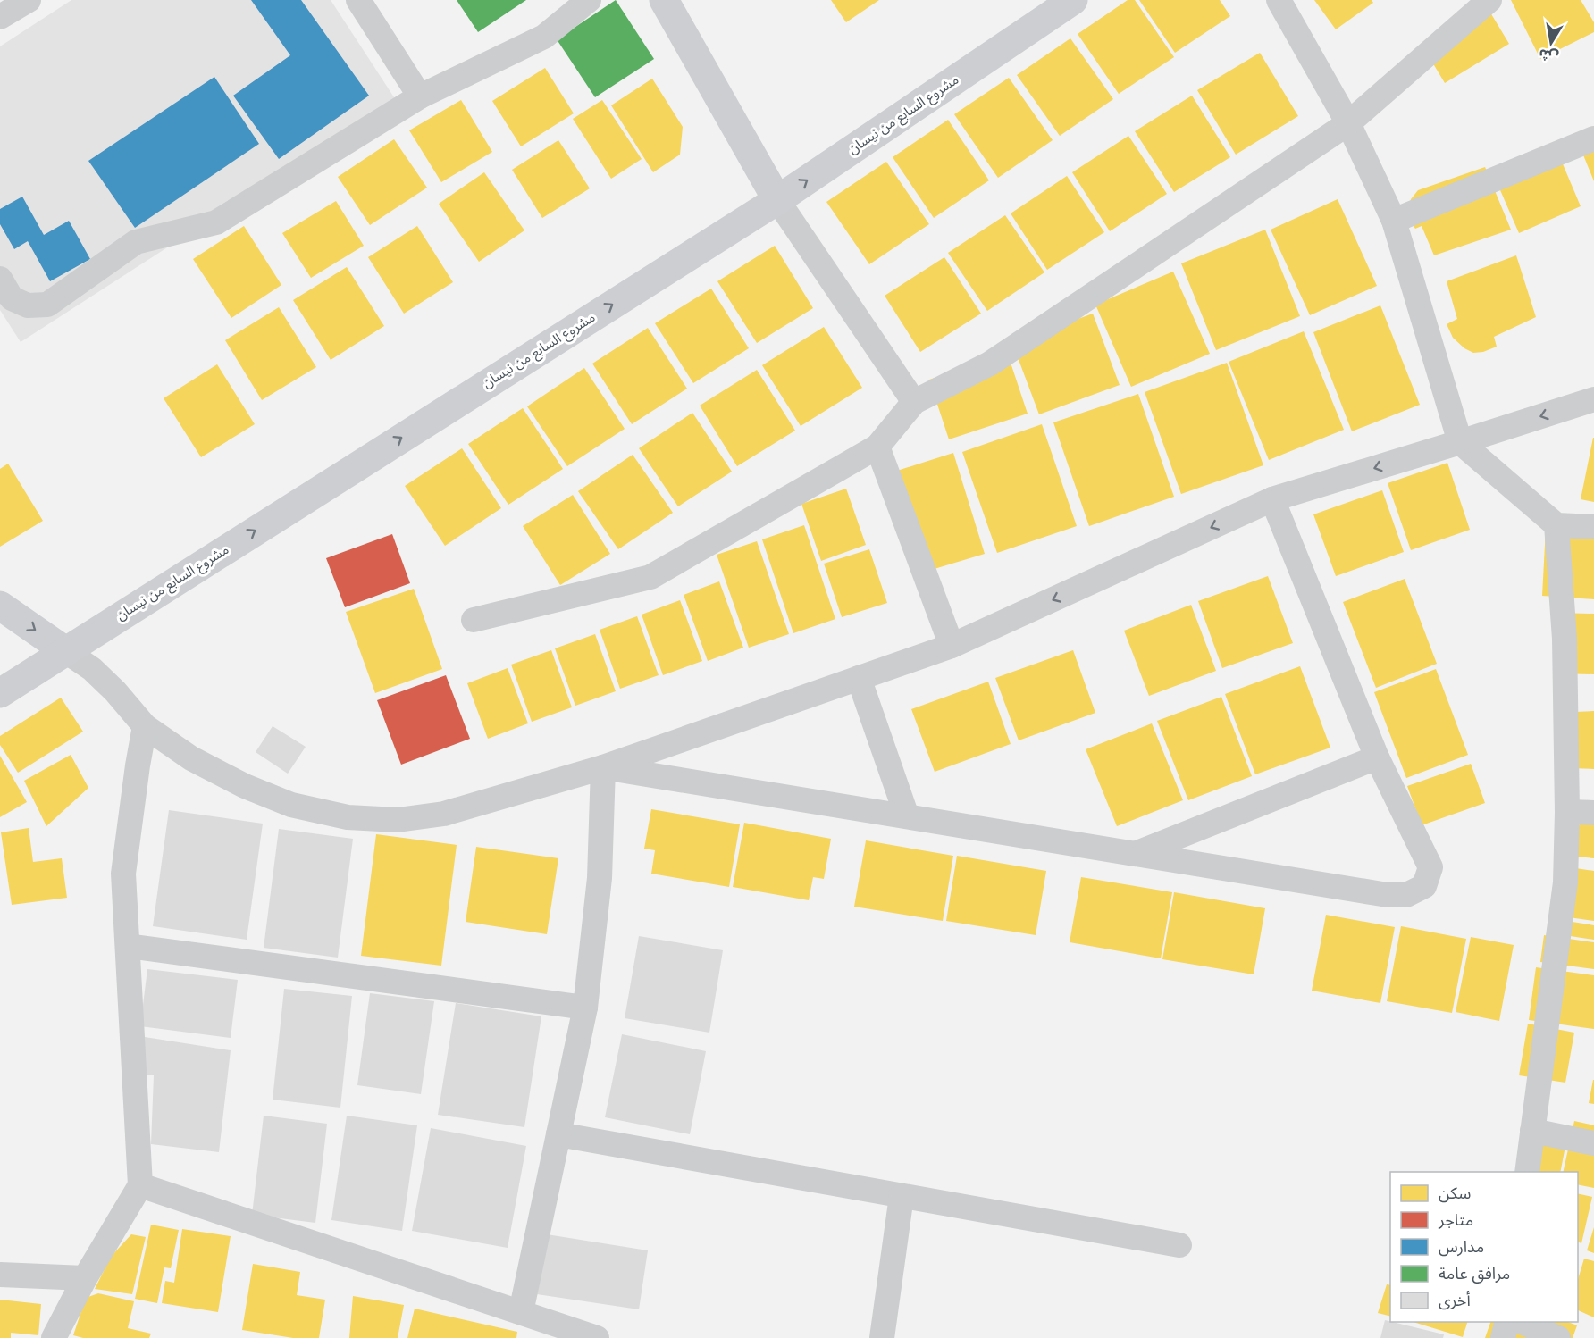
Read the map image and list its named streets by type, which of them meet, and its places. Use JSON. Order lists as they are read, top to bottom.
{
  "streets": {
    "main road": ["مشروع السابع من نيسان"]
  },
  "one_way": ["مشروع السابع من نيسان"],
  "legend": [
    "سكن",
    "متاجر",
    "مدارس",
    "مرافق عامة",
    "أخرى"
  ],
  "north": "bottom"
}
